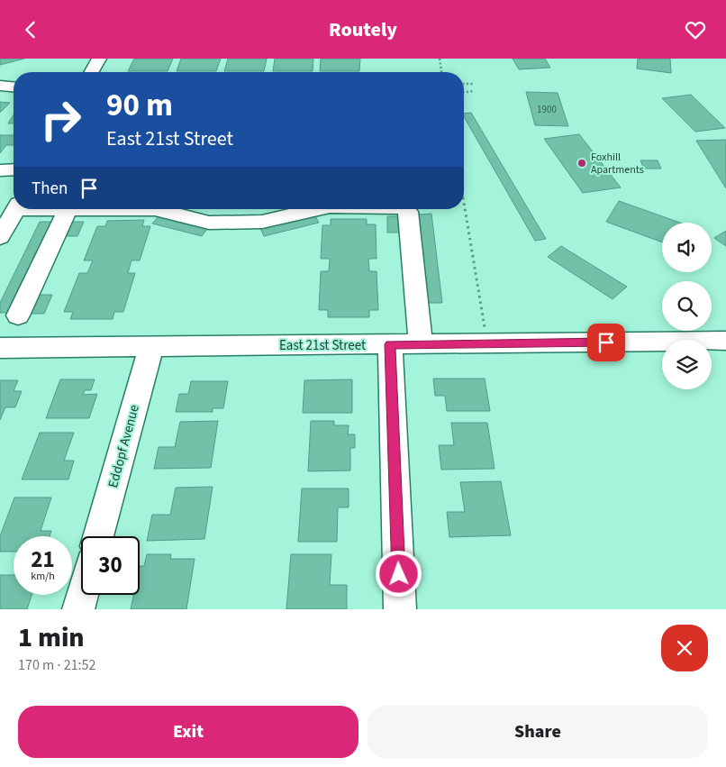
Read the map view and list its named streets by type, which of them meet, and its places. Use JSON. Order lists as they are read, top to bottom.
{
  "streets": {
    "street": ["East 21st Street", "Eddopf Avenue"]
  },
  "crossings": [
    ["East 21st Street", "Eddopf Avenue"]
  ],
  "places": ["Foxhill Apartments"],
  "house_numbers": ["1900"],
  "page": {
    "header": "Routely",
    "turn": ["90 m", "East 21st Street"],
    "then": "Then",
    "speed": "21 km/h",
    "limit": "30",
    "heading": ["1 min", "170 m · 21:52"],
    "buttons": ["Exit", "Share"]
  }
}
